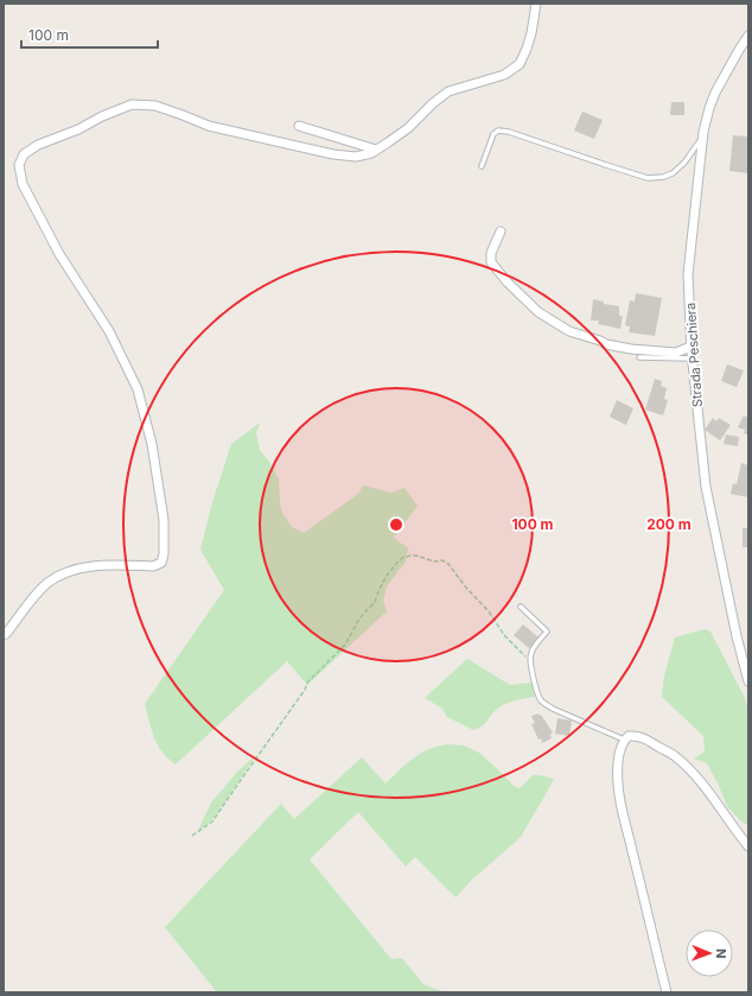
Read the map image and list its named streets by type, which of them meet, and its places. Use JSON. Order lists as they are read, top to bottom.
{
  "streets": {
    "street": ["Strada Peschiera"]
  },
  "scale_bar": "100 m",
  "north": "right",
  "rings": ["100 m", "200 m"]
}
